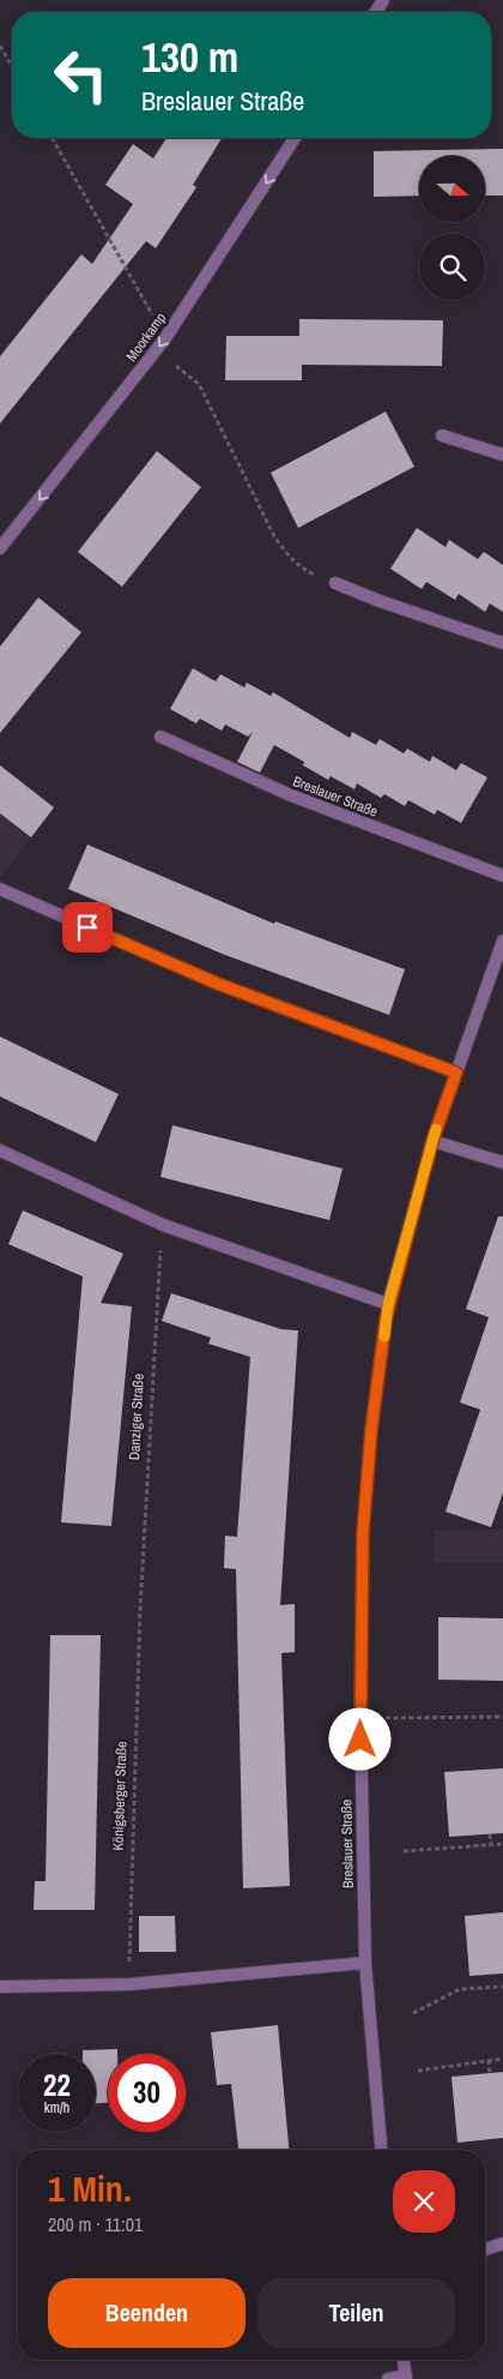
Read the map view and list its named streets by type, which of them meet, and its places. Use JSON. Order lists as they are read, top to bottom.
{
  "streets": {
    "street": ["Moorkamp", "Breslauer Straße"],
    "path": ["Danziger Straße", "Königsberger Straße"]
  },
  "crossings": [
    ["Danziger Straße", "Königsberger Straße"]
  ],
  "one_way": ["Moorkamp"],
  "north": "right",
  "page": {
    "turn": ["130 m", "Breslauer Straße"],
    "speed": "22 km/h",
    "limit": "30",
    "heading": ["1 Min.", "200 m · 11:01"],
    "buttons": ["Beenden", "Teilen"]
  }
}
